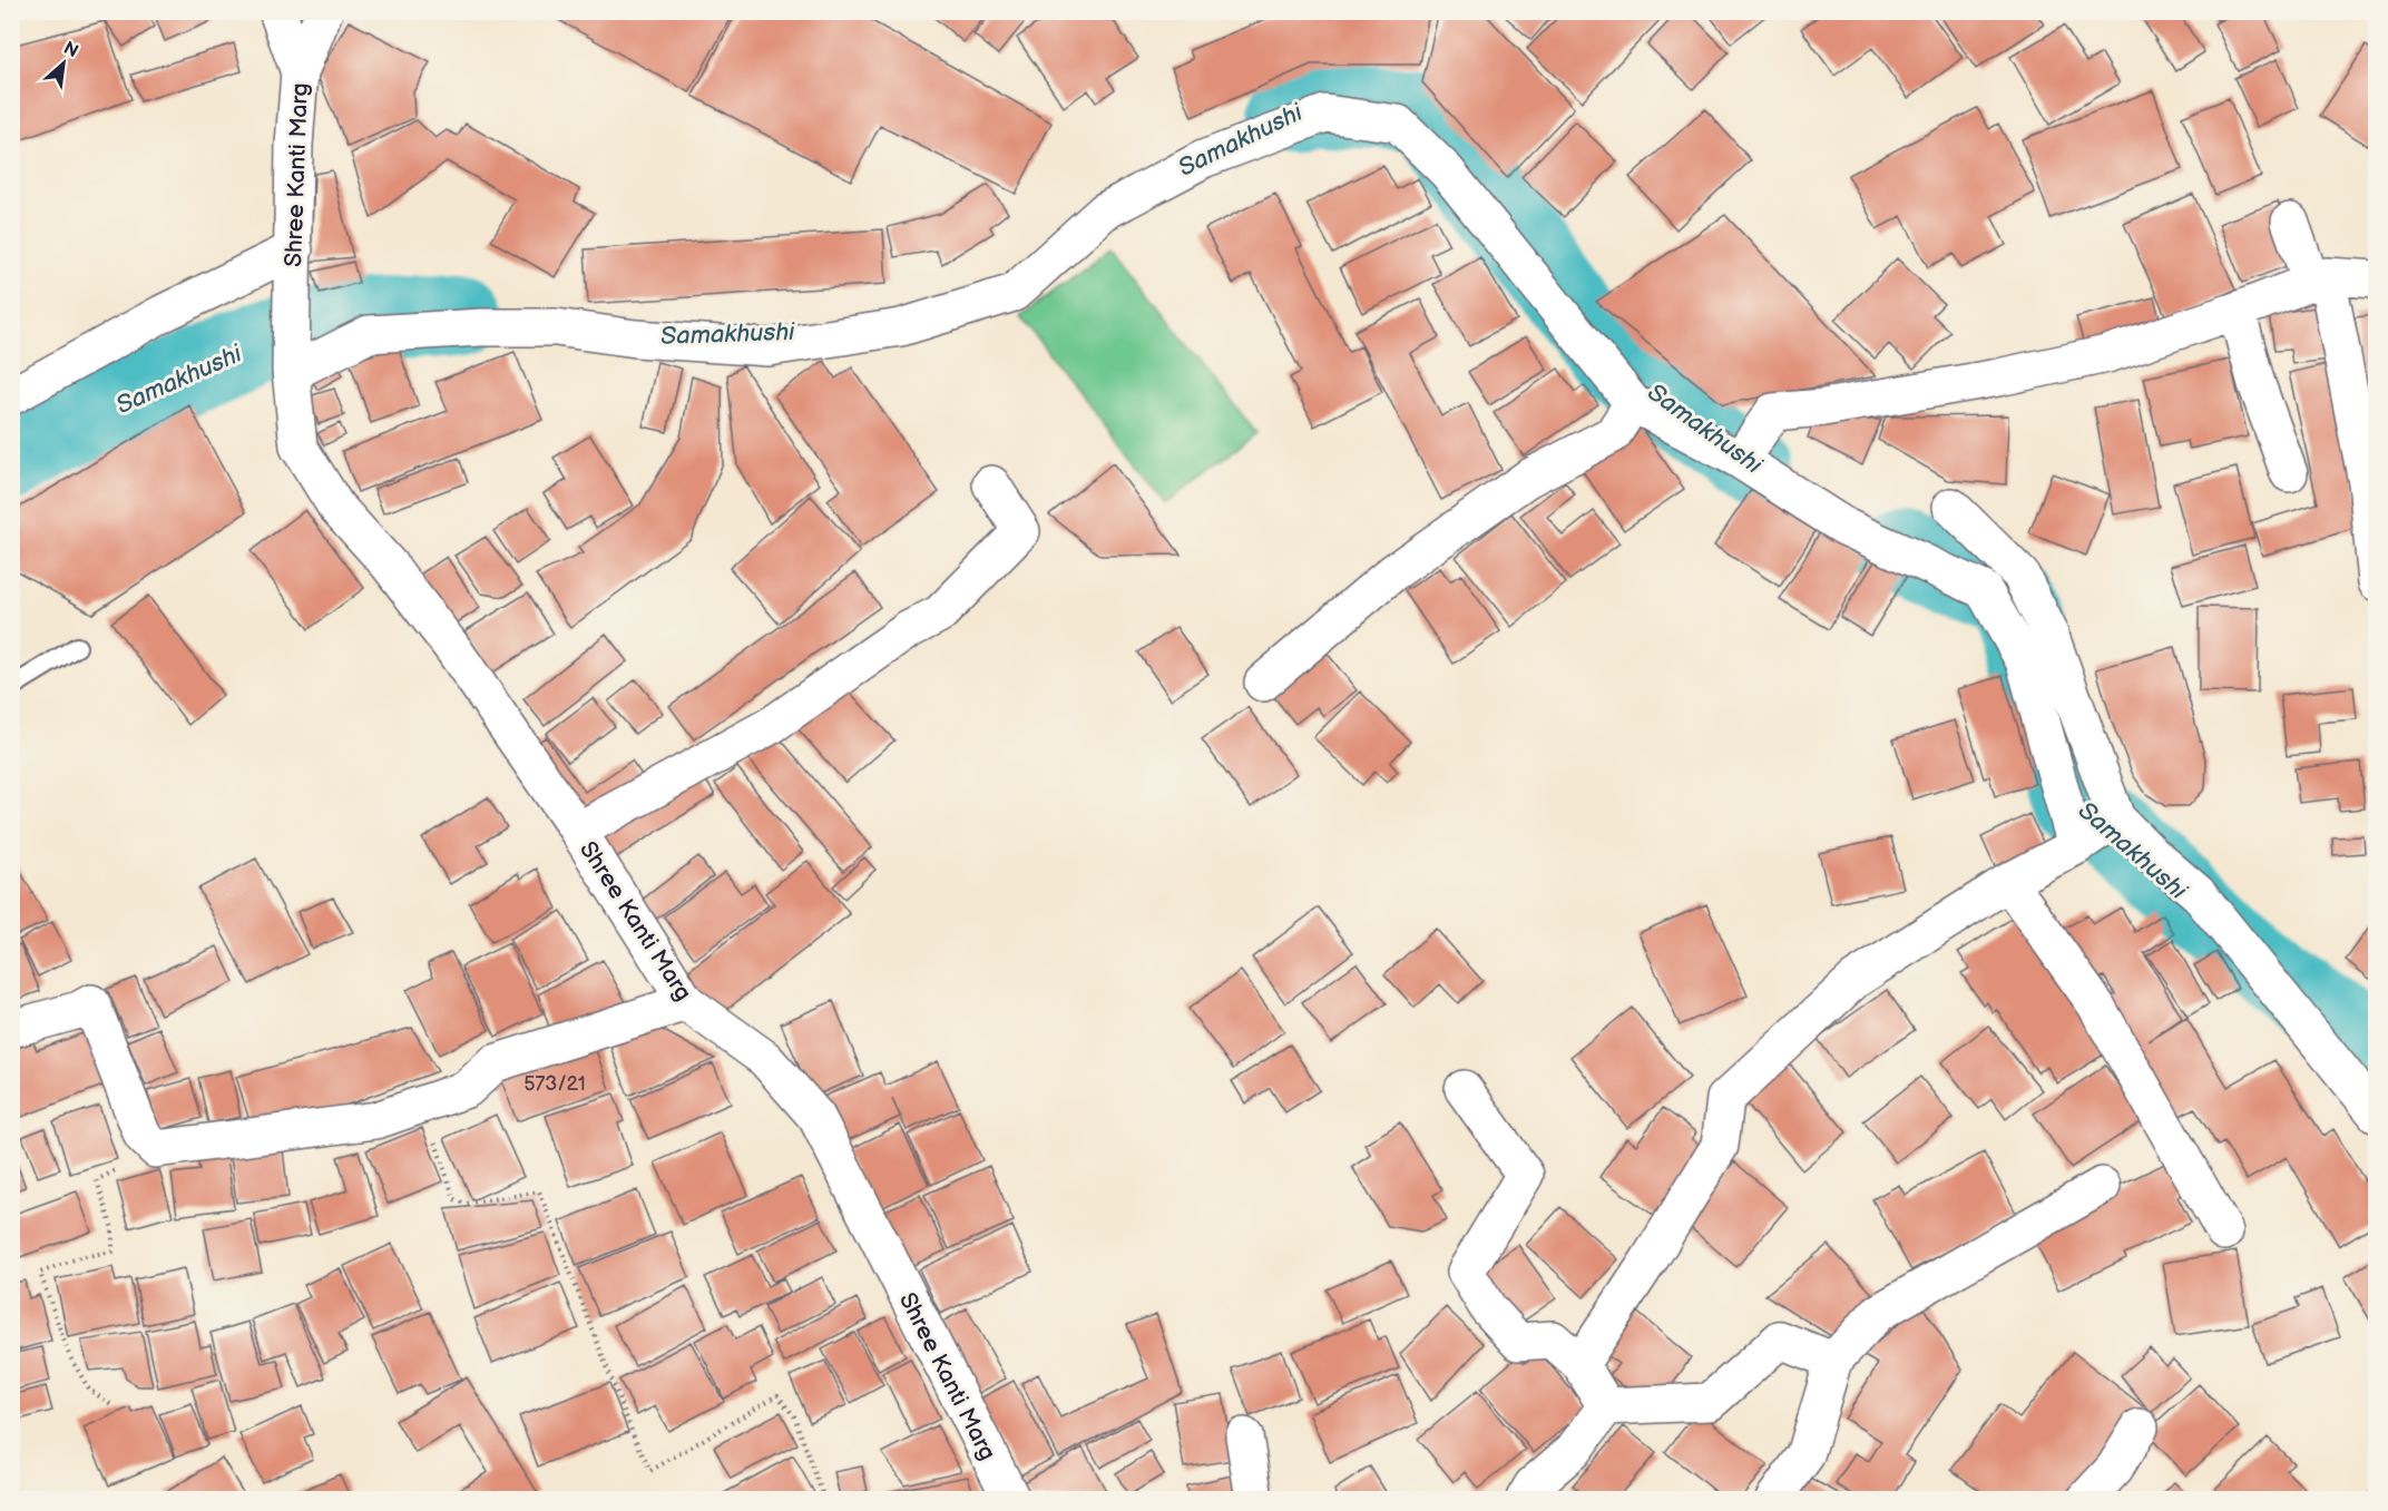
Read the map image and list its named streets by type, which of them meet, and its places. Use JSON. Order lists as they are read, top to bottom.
{
  "streets": {
    "street": ["Shree Kanti Marg"]
  },
  "water": ["Samakhushi"],
  "house_numbers": ["573/21"],
  "north": "top right"
}
